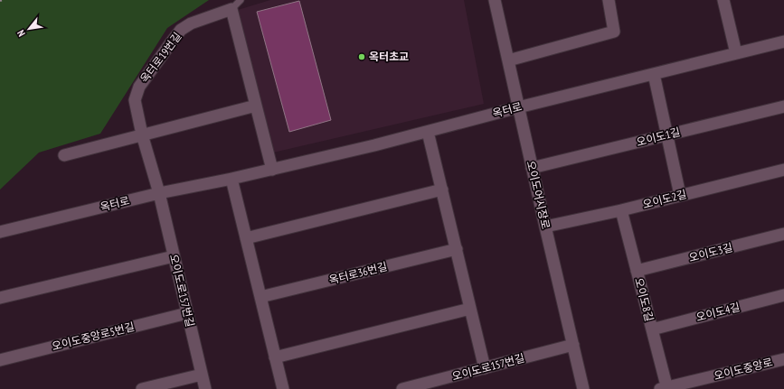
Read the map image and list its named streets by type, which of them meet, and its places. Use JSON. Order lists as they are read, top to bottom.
{
  "streets": {
    "street": [
      "옥터로19번길",
      "옥터로",
      "오이도1길",
      "오이도어시장로",
      "오이도2길",
      "오이도3길",
      "옥터로36번길",
      "오이도로157번길",
      "오이도8길",
      "오이도4길",
      "오이도중앙로5번길",
      "오이도중앙로"
    ]
  },
  "crossings": [
    ["옥터로19번길", "옥터로"],
    ["옥터로19번길", "오이도로157번길"],
    ["옥터로", "오이도어시장로"],
    ["옥터로", "오이도로157번길"],
    ["오이도1길", "오이도어시장로"],
    ["오이도어시장로", "오이도2길"],
    ["오이도어시장로", "오이도로157번길"],
    ["오이도2길", "오이도8길"],
    ["오이도3길", "오이도8길"],
    ["오이도로157번길", "오이도중앙로5번길"],
    ["오이도8길", "오이도4길"],
    ["오이도8길", "오이도중앙로"]
  ],
  "places": ["옥터초교"],
  "north": "bottom left"
}
